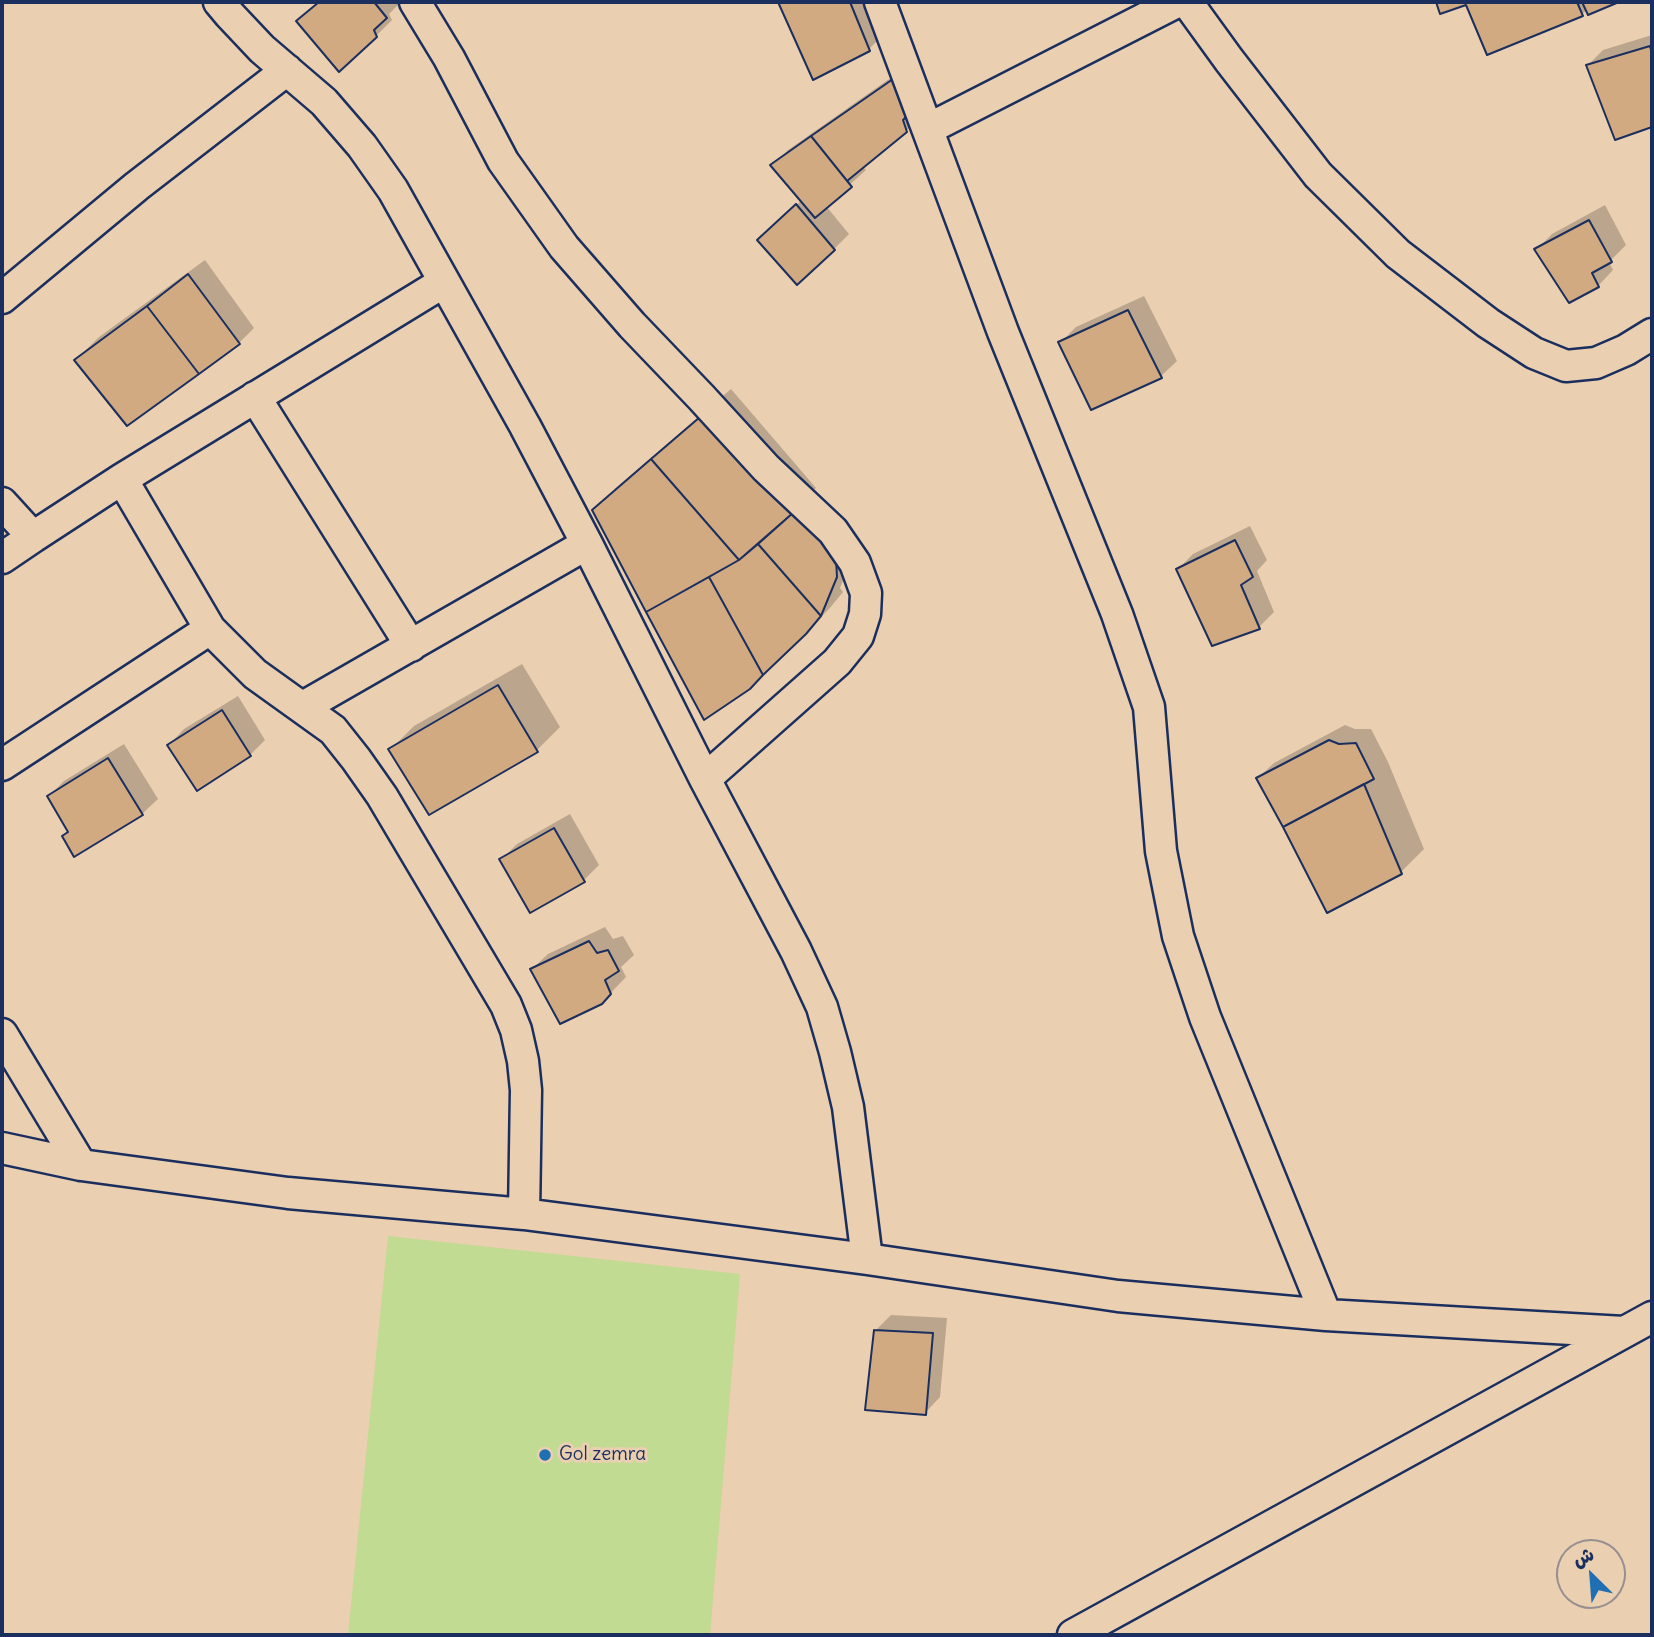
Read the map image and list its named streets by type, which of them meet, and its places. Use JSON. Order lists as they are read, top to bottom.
{
  "places": ["Gol zemra"],
  "north": "top left"
}
